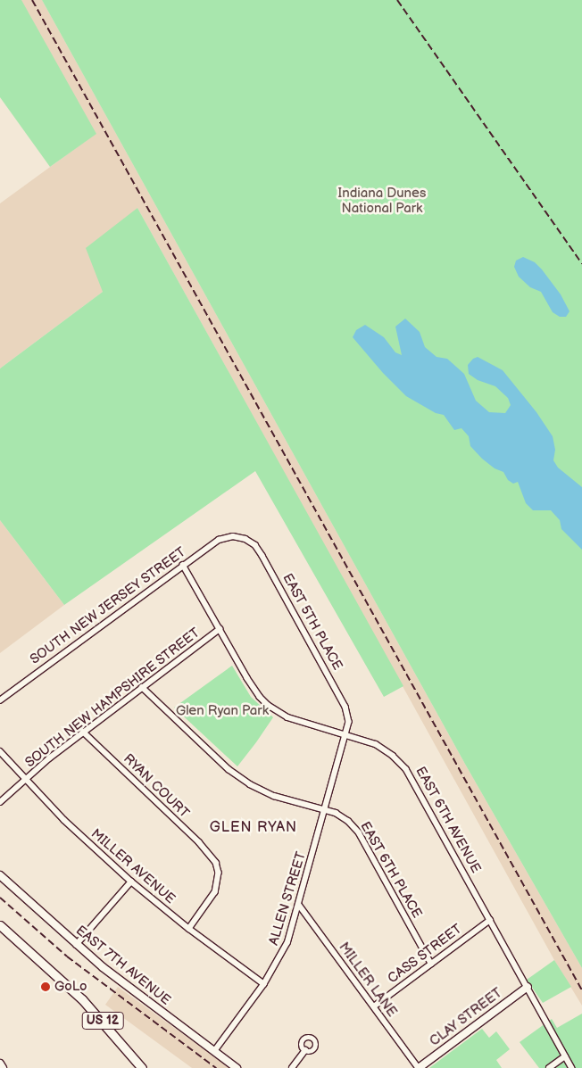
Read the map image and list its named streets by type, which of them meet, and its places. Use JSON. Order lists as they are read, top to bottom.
{
  "streets": {
    "main road": ["US 12"],
    "street": [
      "SOUTH NEW JERSEY STREET",
      "EAST 5TH PLACE",
      "SOUTH NEW HAMPSHIRE STREET",
      "RYAN COURT",
      "EAST 6TH AVENUE",
      "MILLER AVENUE",
      "EAST 6TH PLACE",
      "ALLEN STREET",
      "CASS STREET",
      "EAST 7TH AVENUE",
      "MILLER LANE",
      "CLAY STREET"
    ]
  },
  "crossings": [
    ["SOUTH NEW JERSEY STREET", "EAST 5TH PLACE"],
    ["SOUTH NEW JERSEY STREET", "EAST 6TH AVENUE"],
    ["EAST 5TH PLACE", "EAST 6TH AVENUE"],
    ["EAST 5TH PLACE", "ALLEN STREET"],
    ["SOUTH NEW HAMPSHIRE STREET", "RYAN COURT"],
    ["SOUTH NEW HAMPSHIRE STREET", "EAST 6TH AVENUE"],
    ["SOUTH NEW HAMPSHIRE STREET", "MILLER AVENUE"],
    ["SOUTH NEW HAMPSHIRE STREET", "EAST 6TH PLACE"],
    ["RYAN COURT", "MILLER AVENUE"],
    ["EAST 6TH AVENUE", "ALLEN STREET"],
    ["EAST 6TH AVENUE", "CASS STREET"],
    ["EAST 6TH AVENUE", "CLAY STREET"],
    ["MILLER AVENUE", "ALLEN STREET"],
    ["EAST 6TH PLACE", "ALLEN STREET"],
    ["EAST 6TH PLACE", "CASS STREET"],
    ["ALLEN STREET", "EAST 7TH AVENUE"],
    ["ALLEN STREET", "MILLER LANE"],
    ["CASS STREET", "MILLER LANE"],
    ["MILLER LANE", "CLAY STREET"]
  ],
  "districts": ["GLEN RYAN"],
  "parks": ["Indiana Dunes National Park", "Glen Ryan Park"],
  "places": ["GoLo"]
}
